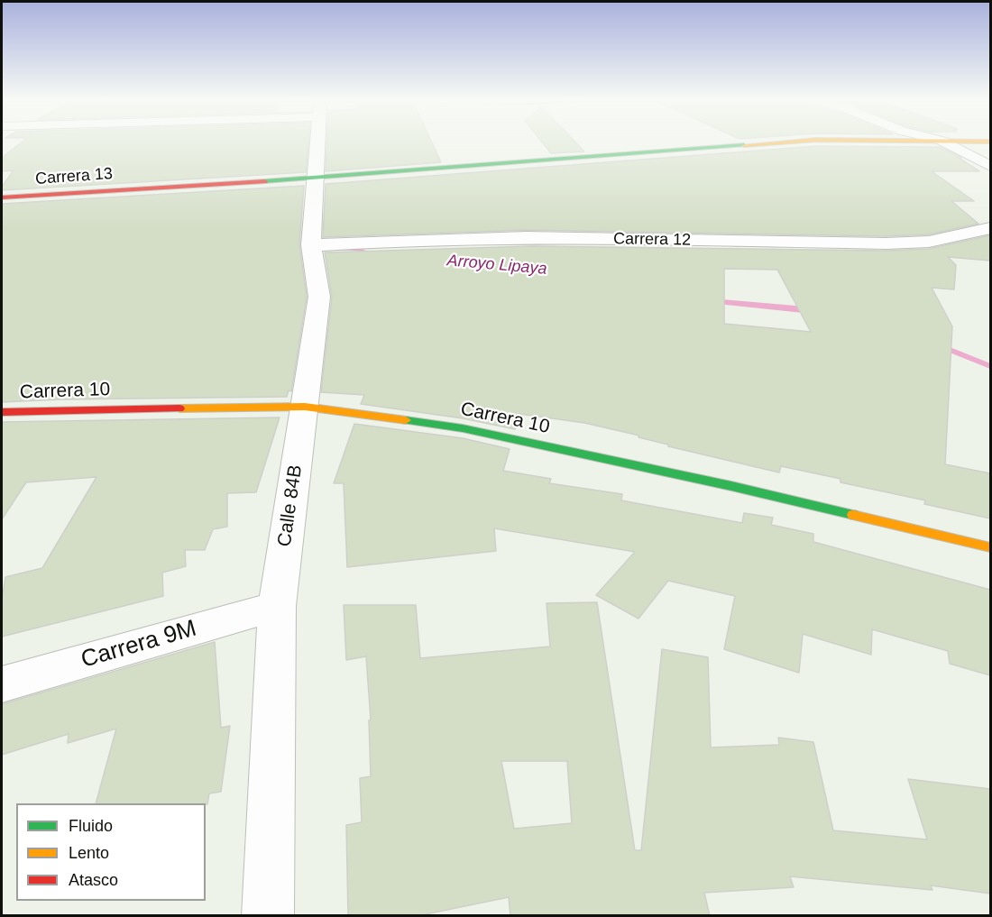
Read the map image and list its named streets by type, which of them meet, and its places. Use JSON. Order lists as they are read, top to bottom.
{
  "streets": {
    "street": [
      "Carrera 13",
      "Carrera 12",
      "Carrera 10",
      "Calle 84B",
      "Carrera 9M"
    ]
  },
  "crossings": [
    ["Carrera 13", "Calle 84B"],
    ["Carrera 12", "Calle 84B"],
    ["Carrera 10", "Calle 84B"],
    ["Calle 84B", "Carrera 9M"]
  ],
  "water": ["Arroyo Lipaya"],
  "legend": ["Fluido", "Lento", "Atasco"]
}
